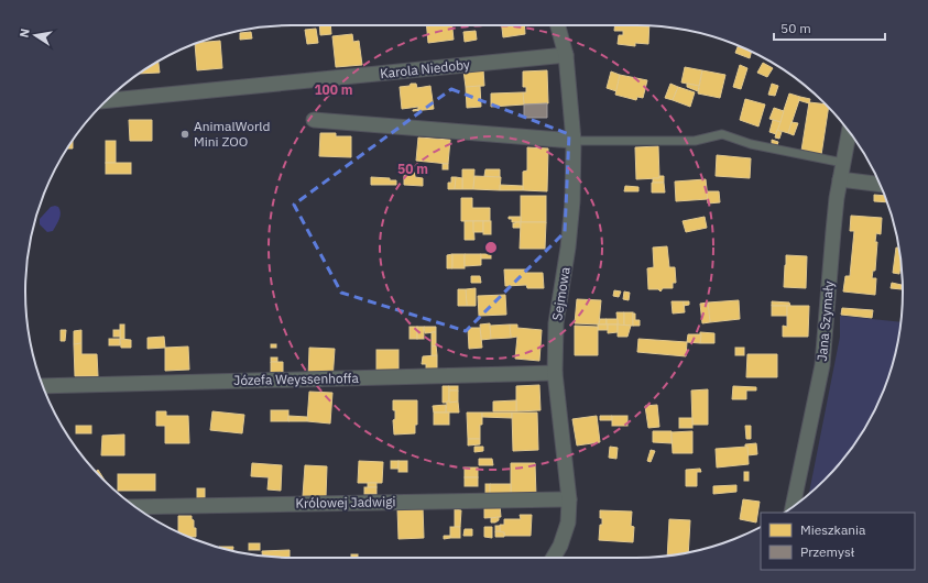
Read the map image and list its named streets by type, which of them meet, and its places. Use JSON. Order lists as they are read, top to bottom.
{
  "streets": {
    "street": [
      "Karola Niedoby",
      "Sejmowa",
      "Jana Szymały",
      "Józefa Weyssenhoffa",
      "Królowej Jadwigi"
    ]
  },
  "crossings": [
    ["Karola Niedoby", "Sejmowa"],
    ["Sejmowa", "Józefa Weyssenhoffa"],
    ["Sejmowa", "Królowej Jadwigi"]
  ],
  "places": ["AnimalWorld Mini ZOO"],
  "legend": ["Mieszkania", "Przemysł"],
  "scale_bar": "50 m",
  "north": "left",
  "rings": ["100 m", "50 m"]
}
